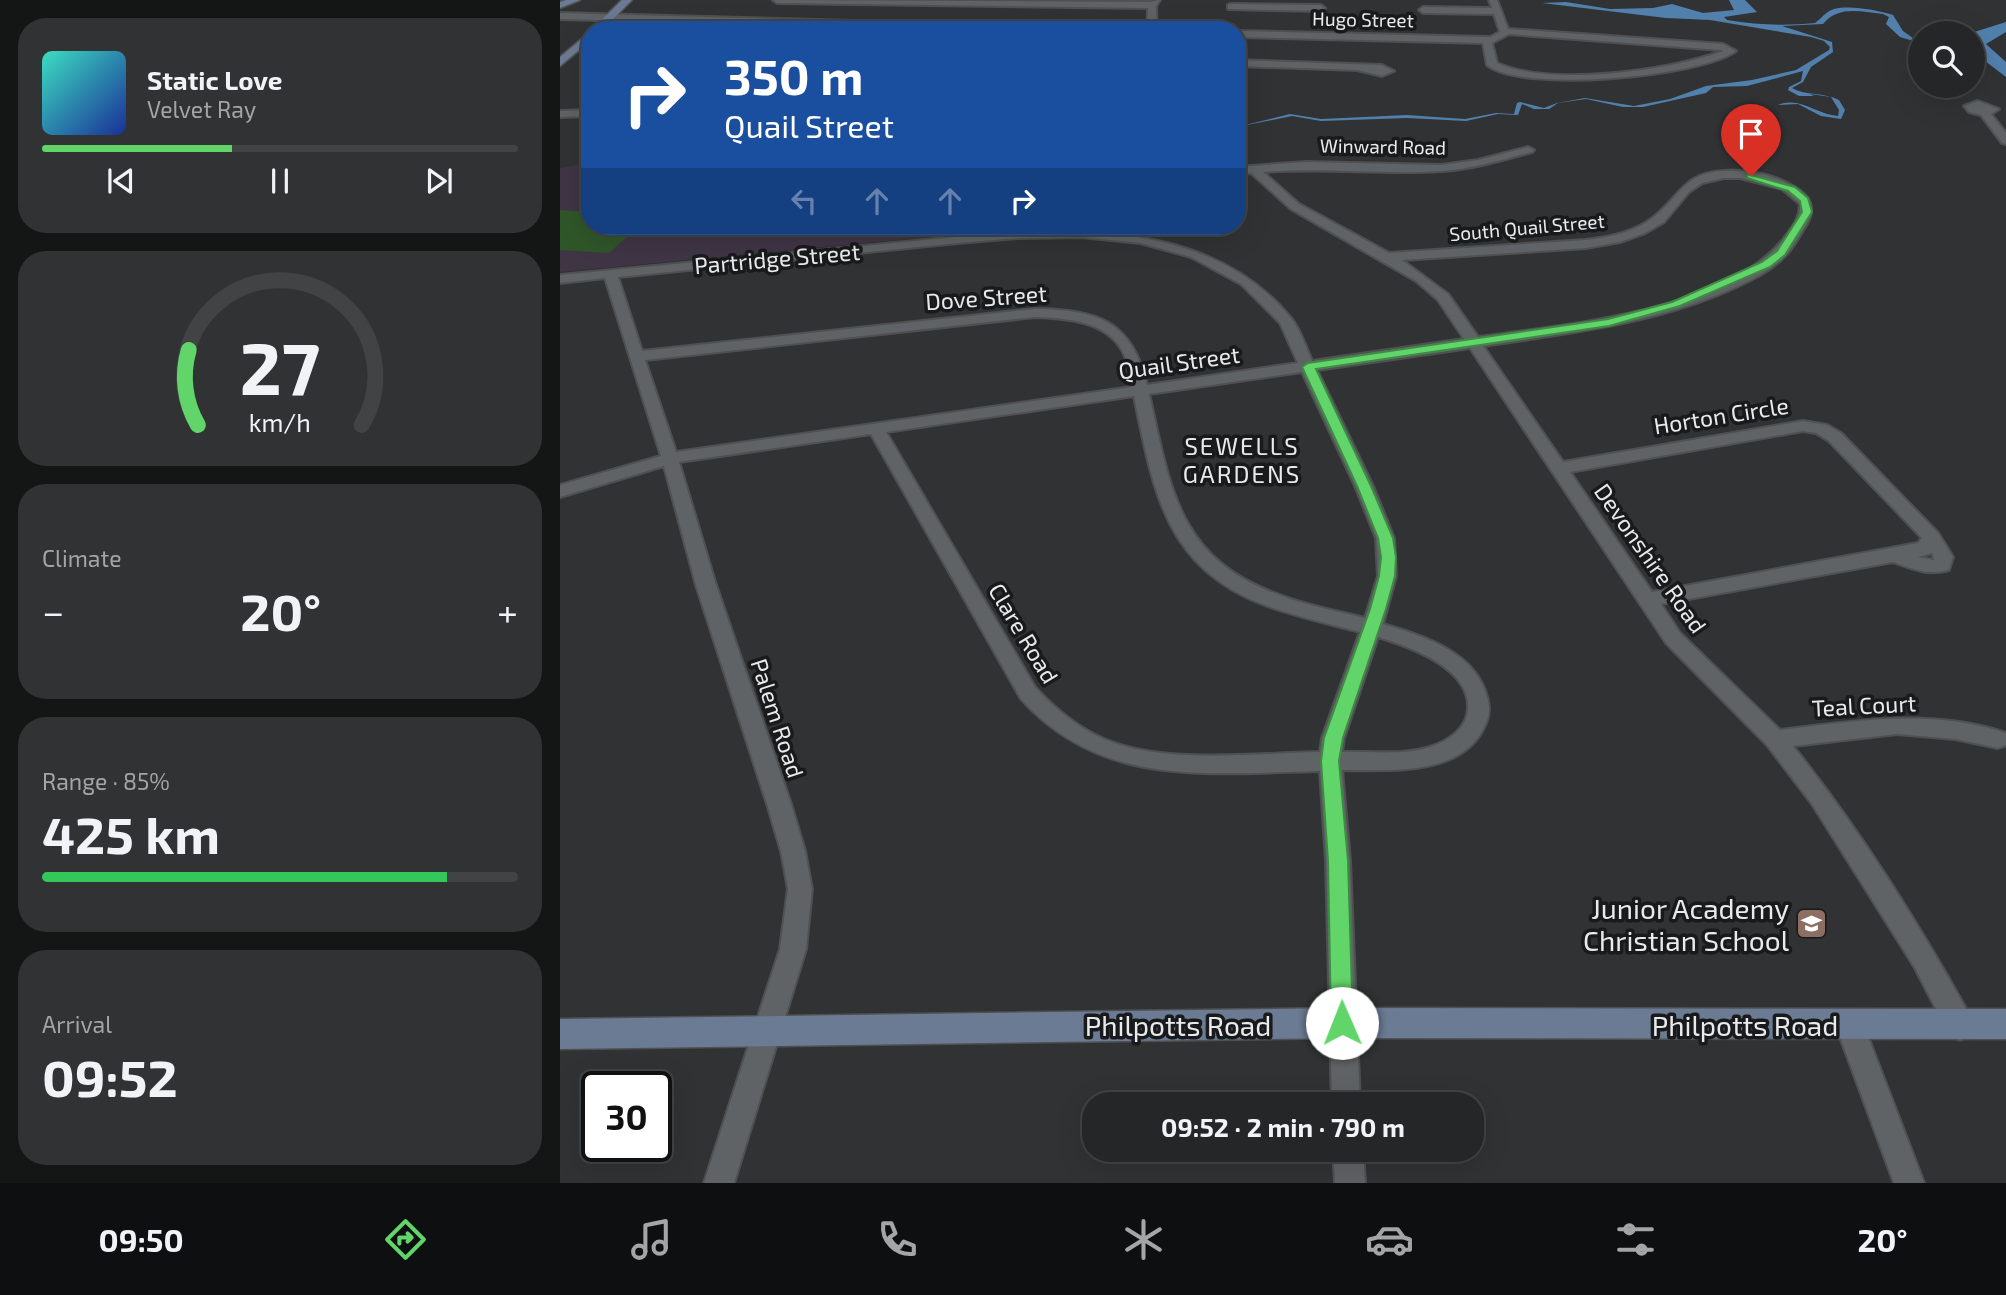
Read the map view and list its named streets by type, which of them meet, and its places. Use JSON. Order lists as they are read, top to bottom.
{
  "streets": {
    "street": [
      "Hugo Street",
      "Winward Road",
      "South Quail Street",
      "Partridge Street",
      "Dove Street",
      "Quail Street",
      "Horton Circle",
      "Devonshire Road",
      "Clare Road",
      "Teal Court",
      "Palem Road",
      "Philpotts Road"
    ]
  },
  "crossings": [
    ["South Quail Street", "Quail Street"],
    ["South Quail Street", "Devonshire Road"],
    ["Partridge Street", "Dove Street"],
    ["Partridge Street", "Quail Street"],
    ["Partridge Street", "Clare Road"],
    ["Partridge Street", "Palem Road"],
    ["Partridge Street", "Philpotts Road"],
    ["Dove Street", "Quail Street"],
    ["Dove Street", "Clare Road"],
    ["Dove Street", "Palem Road"],
    ["Quail Street", "Devonshire Road"],
    ["Quail Street", "Clare Road"],
    ["Quail Street", "Palem Road"],
    ["Horton Circle", "Devonshire Road"],
    ["Devonshire Road", "Teal Court"],
    ["Devonshire Road", "Philpotts Road"],
    ["Palem Road", "Philpotts Road"]
  ],
  "districts": ["SEWELLS GARDENS"],
  "places": {
    "school or university": ["Junior Academy Christian School"]
  },
  "page": {
    "turn": ["350 m", "Quail Street"],
    "song": ["Static Love", "Velvet Ray"],
    "tile": [
      "Climate",
      ["Range · 85%", "425 km"],
      ["Arrival", "09:52"]
    ],
    "heat": ["−", "20°", "+"],
    "limit": "30",
    "trip": "09:52 · 2 min · 790 m",
    "tabs": ["09:50", "20°"],
    "gauge": ["27", "km/h"]
  }
}
